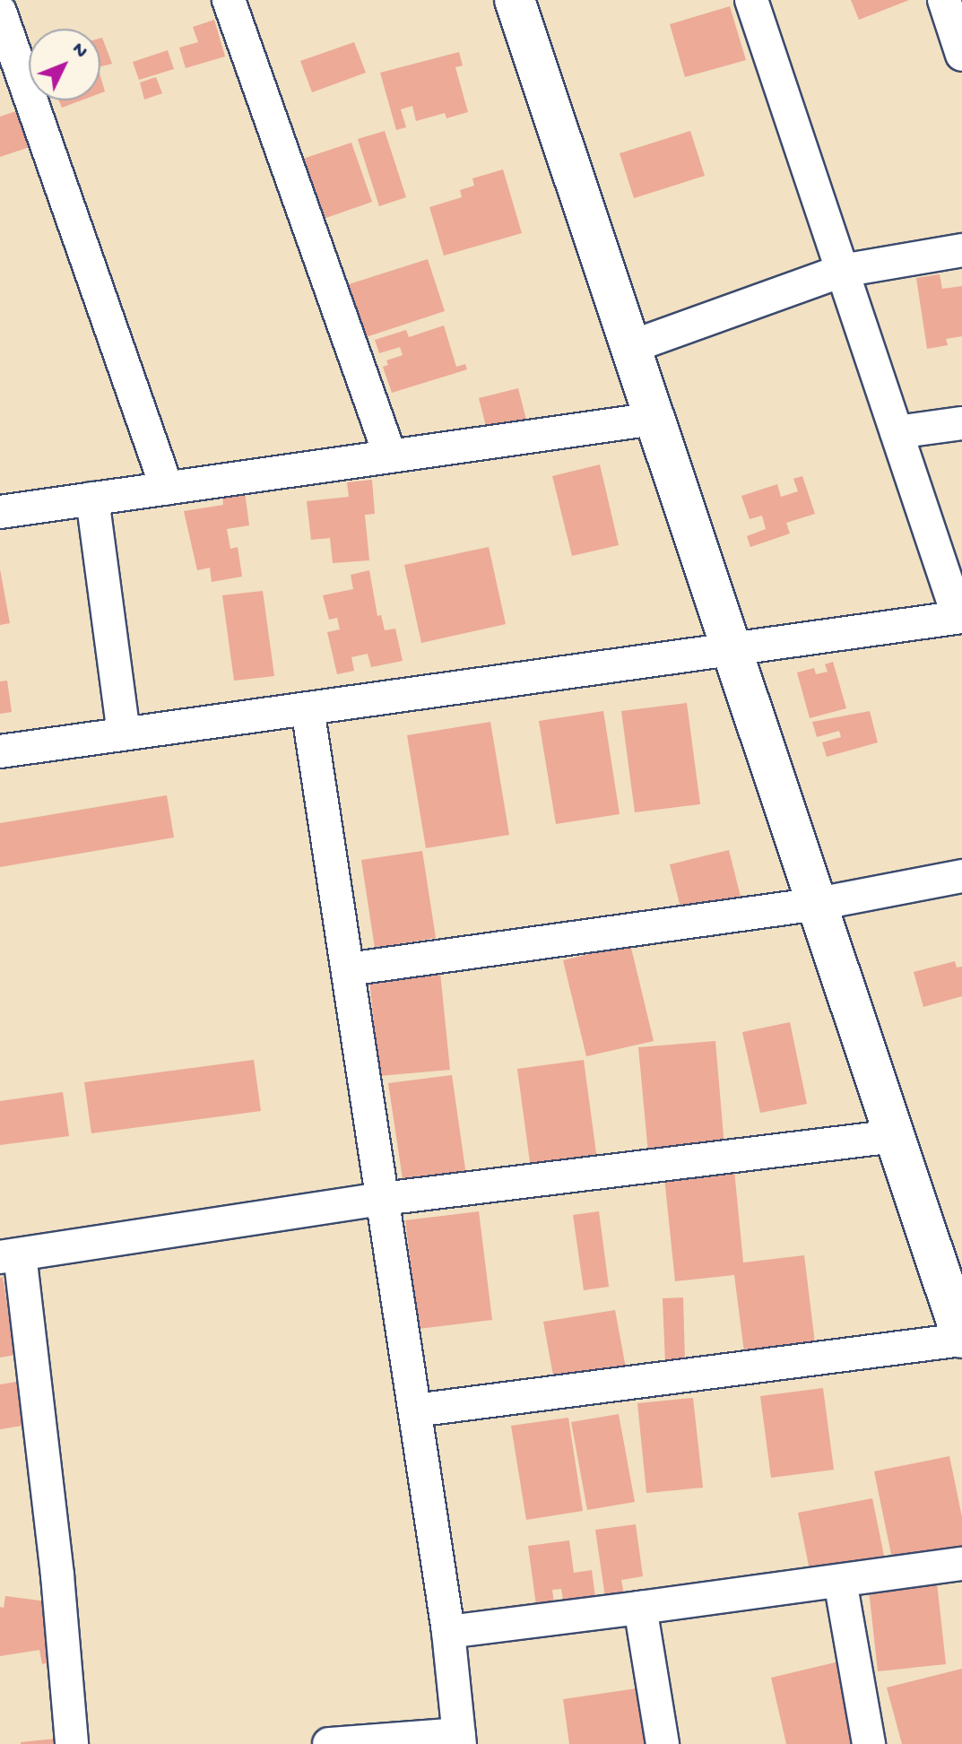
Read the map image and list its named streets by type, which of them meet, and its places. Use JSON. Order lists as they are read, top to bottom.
{
  "north": "top right"
}
